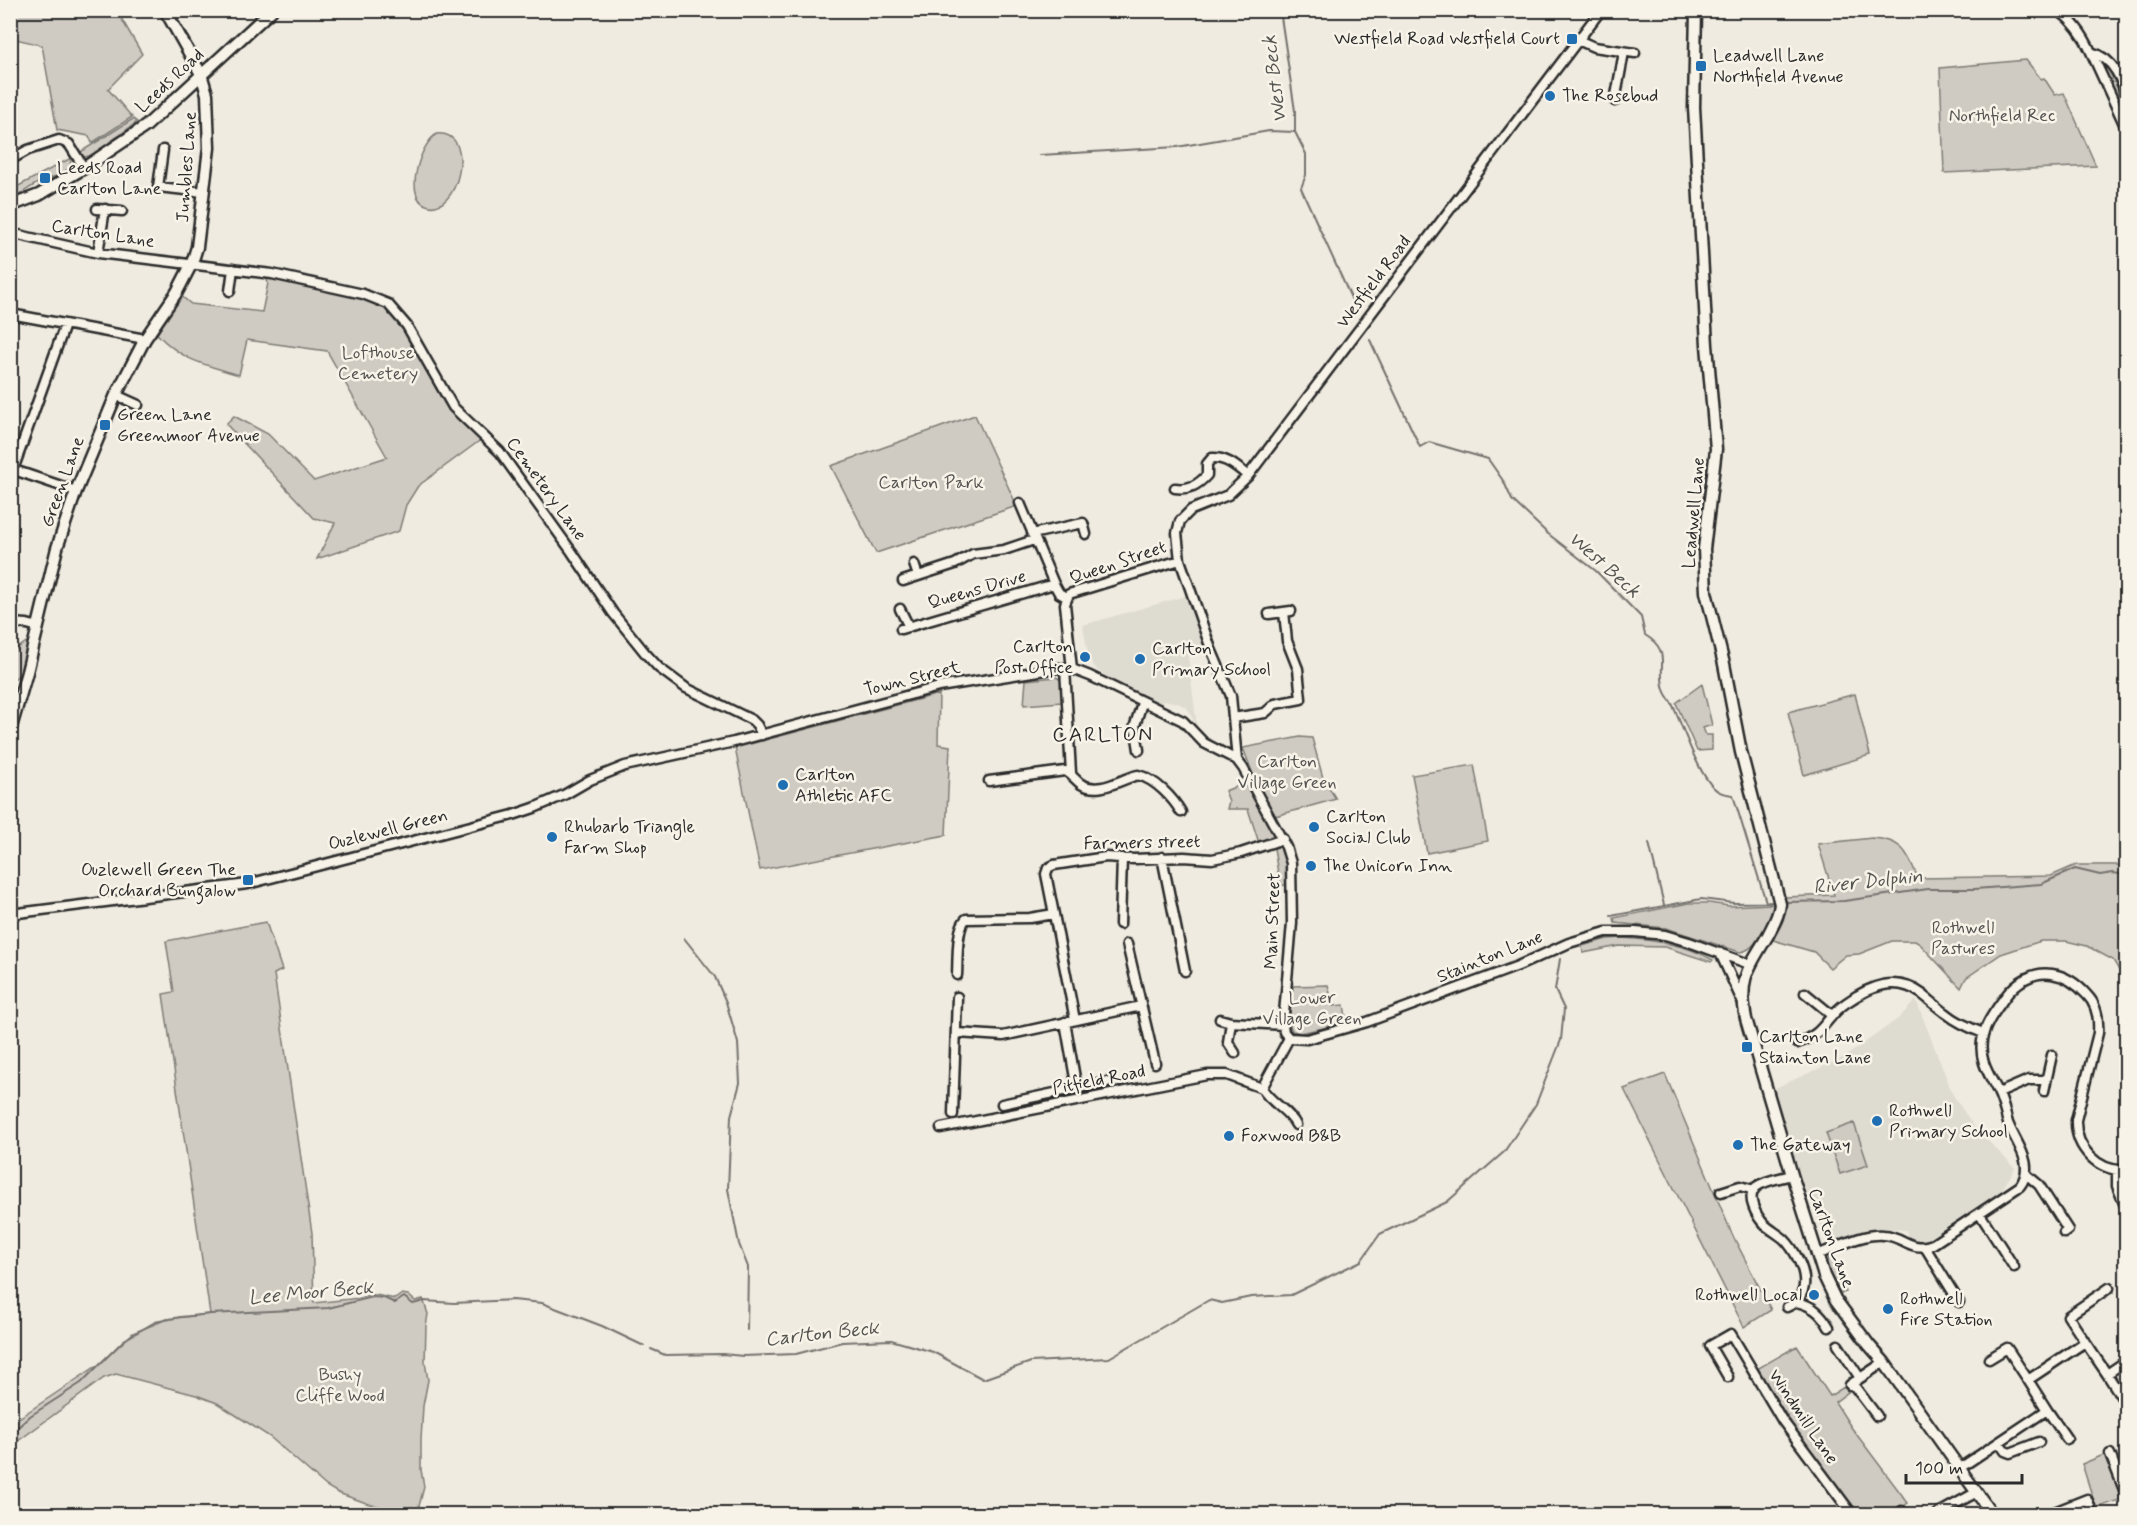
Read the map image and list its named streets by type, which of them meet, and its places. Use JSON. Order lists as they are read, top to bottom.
{
  "streets": {
    "main road": [
      "Leeds Road",
      "Jumbles Lane",
      "Carlton Lane",
      "Green Lane",
      "Leadwell Lane"
    ],
    "street": [
      "Westfield Road",
      "Cemetery Lane",
      "Queen Street",
      "Queens Drive",
      "Town Street",
      "Ouzlewell Green",
      "Farmers street",
      "Main Street",
      "Stainton Lane",
      "Pitfield Road",
      "Windmill Lane"
    ]
  },
  "crossings": [
    ["Leeds Road", "Jumbles Lane"],
    ["Jumbles Lane", "Carlton Lane"],
    ["Jumbles Lane", "Green Lane"],
    ["Jumbles Lane", "Cemetery Lane"],
    ["Carlton Lane", "Green Lane"],
    ["Carlton Lane", "Cemetery Lane"],
    ["Carlton Lane", "Leadwell Lane"],
    ["Westfield Road", "Queen Street"],
    ["Green Lane", "Cemetery Lane"],
    ["Cemetery Lane", "Town Street"],
    ["Cemetery Lane", "Ouzlewell Green"],
    ["Leadwell Lane", "Stainton Lane"],
    ["Queen Street", "Town Street"],
    ["Town Street", "Ouzlewell Green"],
    ["Farmers street", "Main Street"]
  ],
  "districts": ["CARLTON"],
  "water": [
    "West Beck",
    "River Dolphin",
    "Lee Moor Beck",
    "Carlton Beck"
  ],
  "parks": [
    "Northfield Rec",
    "Lofthouse Cemetery",
    "Carlton Park",
    "Carlton Village Green",
    "Rothwell Pastures",
    "Lower Village Green",
    "Bushy Cliffe Wood"
  ],
  "places": {
    "transit": [
      "Westfield Road Westfield Court",
      "Leadwell Lane Northfield Avenue",
      "Leeds Road Carlton Lane",
      "Green Lane Greenmoor Avenue",
      "Ouzlewell Green The Orchard Bungalow",
      "Carlton Lane Stainton Lane"
    ],
    "other": [
      "The Rosebud",
      "Carlton Post Office",
      "Carlton Primary School",
      "Carlton Athletic AFC",
      "Carlton Social Club",
      "Rhubarb Triangle Farm Shop",
      "The Unicorn Inn",
      "Rothwell Primary School",
      "Foxwood B&B",
      "The Gateway",
      "Rothwell Local",
      "Rothwell Fire Station"
    ]
  },
  "scale_bar": "100 m"
}
